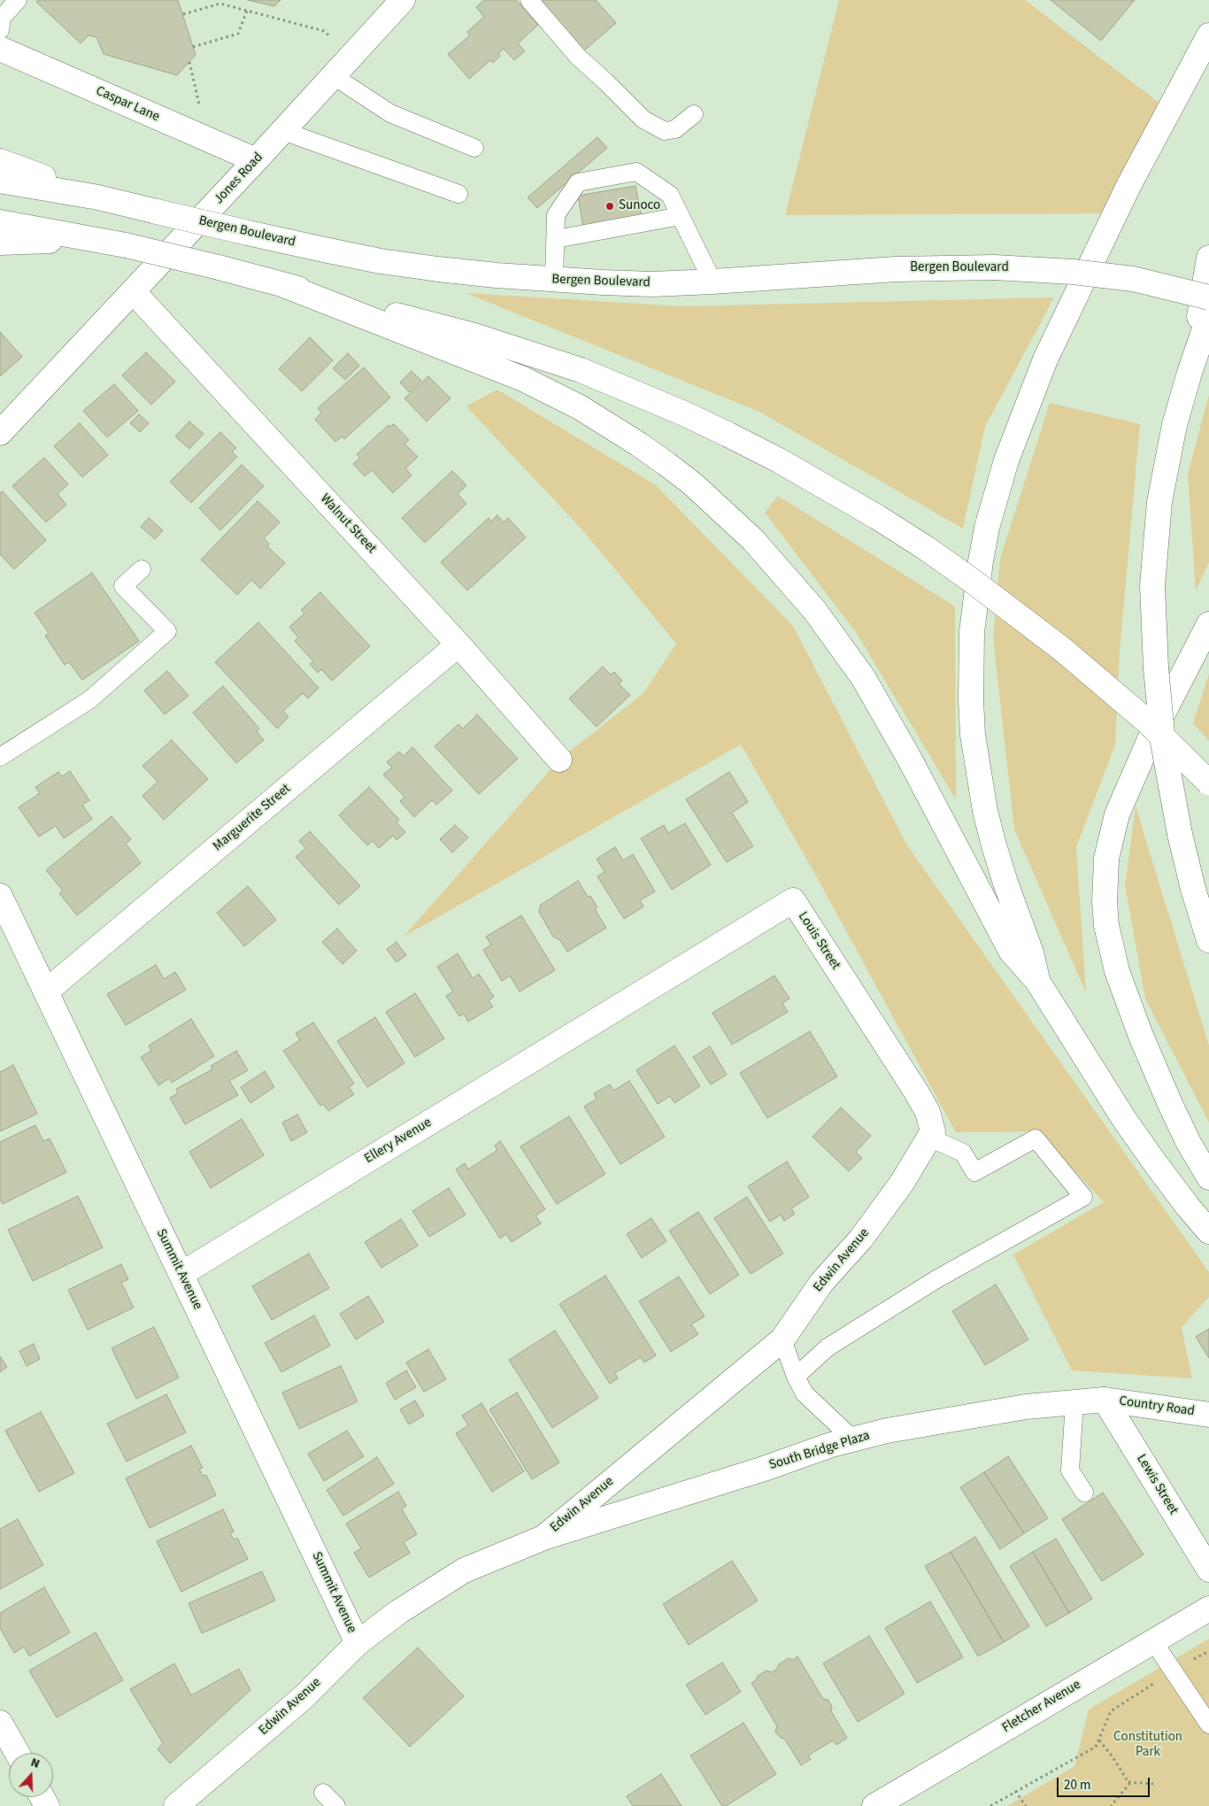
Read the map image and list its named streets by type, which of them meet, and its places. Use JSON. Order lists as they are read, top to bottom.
{
  "streets": {
    "main road": [
      "Caspar Lane",
      "Jones Road",
      "Bergen Boulevard",
      "Walnut Street",
      "Marguerite Street",
      "Louis Street",
      "Ellery Avenue",
      "Edwin Avenue",
      "Summit Avenue",
      "Country Road",
      "South Bridge Plaza",
      "Lewis Street",
      "Fletcher Avenue"
    ]
  },
  "crossings": [
    ["Caspar Lane", "Jones Road"],
    ["Jones Road", "Walnut Street"],
    ["Walnut Street", "Marguerite Street"],
    ["Marguerite Street", "Summit Avenue"],
    ["Louis Street", "Ellery Avenue"],
    ["Louis Street", "Edwin Avenue"],
    ["Ellery Avenue", "Summit Avenue"],
    ["Edwin Avenue", "Summit Avenue"],
    ["Edwin Avenue", "South Bridge Plaza"],
    ["Country Road", "South Bridge Plaza"],
    ["Country Road", "Lewis Street"],
    ["South Bridge Plaza", "Lewis Street"]
  ],
  "parks": ["Constitution Park"],
  "places": ["Sunoco"],
  "scale_bar": "20 m",
  "north": "top"
}
